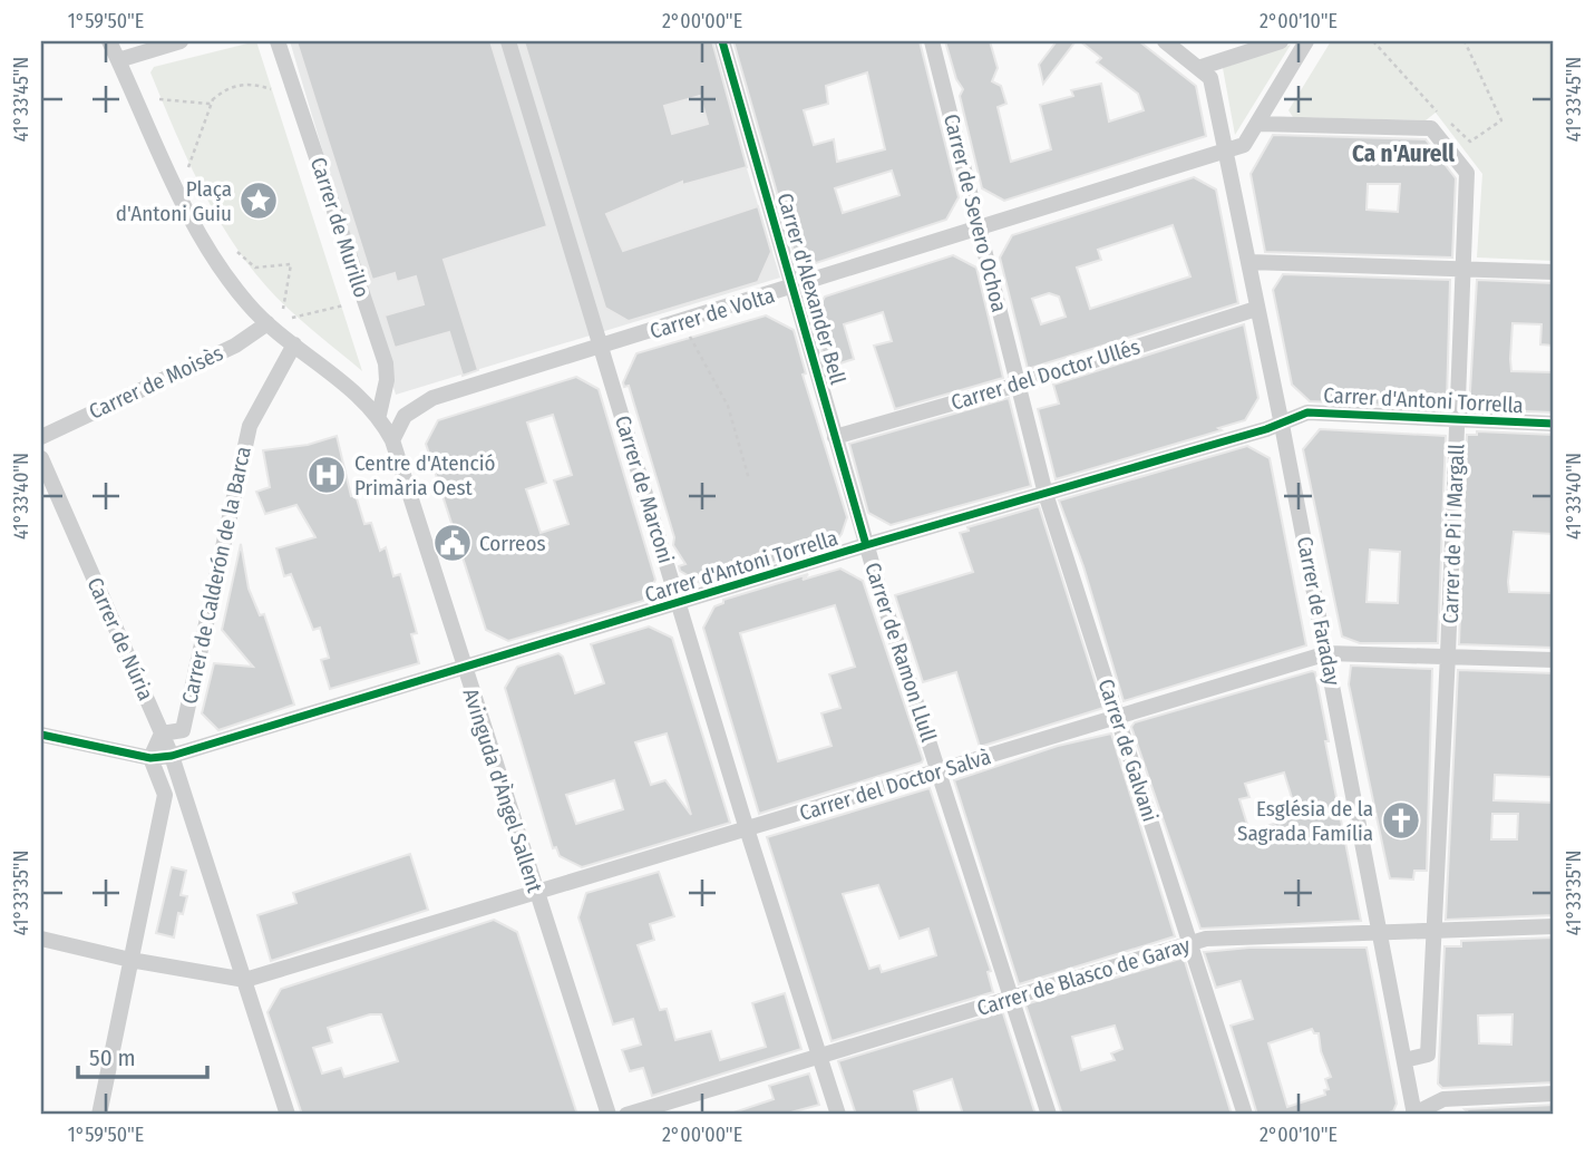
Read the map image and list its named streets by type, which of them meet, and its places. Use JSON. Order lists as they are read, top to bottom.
{
  "streets": {
    "street": [
      "Carrer de Severo Ochoa",
      "Carrer de Murillo",
      "Carrer d'Alexander Bell",
      "Carrer de Volta",
      "Carrer del Doctor Ullés",
      "Carrer de Moisès",
      "Carrer d'Antoni Torrella",
      "Carrer de Marconi",
      "Carrer de Pi i Margall",
      "Carrer de Calderón de la Barca",
      "Carrer de Faraday",
      "Carrer de Núria",
      "Carrer de Ramon Llull",
      "Carrer de Galvani",
      "Carrer del Doctor Salvà",
      "Avinguda d'Àngel Sallent",
      "Carrer de Blasco de Garay"
    ]
  },
  "crossings": [
    ["Carrer de Severo Ochoa", "Carrer de Volta"],
    ["Carrer de Severo Ochoa", "Carrer del Doctor Ullés"],
    ["Carrer de Severo Ochoa", "Carrer de Galvani"],
    ["Carrer de Murillo", "Avinguda d'Àngel Sallent"],
    ["Carrer d'Alexander Bell", "Carrer de Volta"],
    ["Carrer d'Alexander Bell", "Carrer del Doctor Ullés"],
    ["Carrer d'Alexander Bell", "Carrer d'Antoni Torrella"],
    ["Carrer d'Alexander Bell", "Carrer de Ramon Llull"],
    ["Carrer de Volta", "Carrer de Marconi"],
    ["Carrer de Volta", "Carrer de Faraday"],
    ["Carrer de Volta", "Avinguda d'Àngel Sallent"],
    ["Carrer del Doctor Ullés", "Carrer de Faraday"],
    ["Carrer del Doctor Ullés", "Carrer de Galvani"],
    ["Carrer d'Antoni Torrella", "Carrer de Marconi"],
    ["Carrer d'Antoni Torrella", "Carrer de Pi i Margall"],
    ["Carrer d'Antoni Torrella", "Carrer de Calderón de la Barca"],
    ["Carrer d'Antoni Torrella", "Carrer de Faraday"],
    ["Carrer d'Antoni Torrella", "Carrer de Núria"],
    ["Carrer d'Antoni Torrella", "Carrer de Ramon Llull"],
    ["Carrer d'Antoni Torrella", "Carrer de Galvani"],
    ["Carrer d'Antoni Torrella", "Avinguda d'Àngel Sallent"],
    ["Carrer de Marconi", "Carrer del Doctor Salvà"],
    ["Carrer de Marconi", "Carrer de Blasco de Garay"],
    ["Carrer de Pi i Margall", "Carrer de Faraday"],
    ["Carrer de Pi i Margall", "Carrer del Doctor Salvà"],
    ["Carrer de Pi i Margall", "Carrer de Blasco de Garay"],
    ["Carrer de Calderón de la Barca", "Carrer de Núria"],
    ["Carrer de Faraday", "Carrer del Doctor Salvà"],
    ["Carrer de Faraday", "Carrer de Blasco de Garay"],
    ["Carrer de Núria", "Carrer del Doctor Salvà"],
    ["Carrer de Ramon Llull", "Carrer del Doctor Salvà"],
    ["Carrer de Ramon Llull", "Carrer de Blasco de Garay"],
    ["Carrer de Galvani", "Carrer del Doctor Salvà"],
    ["Carrer de Galvani", "Carrer de Blasco de Garay"],
    ["Carrer del Doctor Salvà", "Avinguda d'Àngel Sallent"]
  ],
  "districts": ["Ca n'Aurell"],
  "places": {
    "place": ["Plaça d'Antoni Guiu"],
    "hospital": ["Centre d'Atenció Primària Oest"],
    "public building": ["Correos"],
    "church": ["Església de la Sagrada Família"]
  },
  "scale_bar": "50 m",
  "coordinates": [
    "1°59'50\"E",
    "2°00'00\"E",
    "2°00'10\"E",
    "41°33'45\"N",
    "41°33'40\"N",
    "41°33'35\"N"
  ]
}
